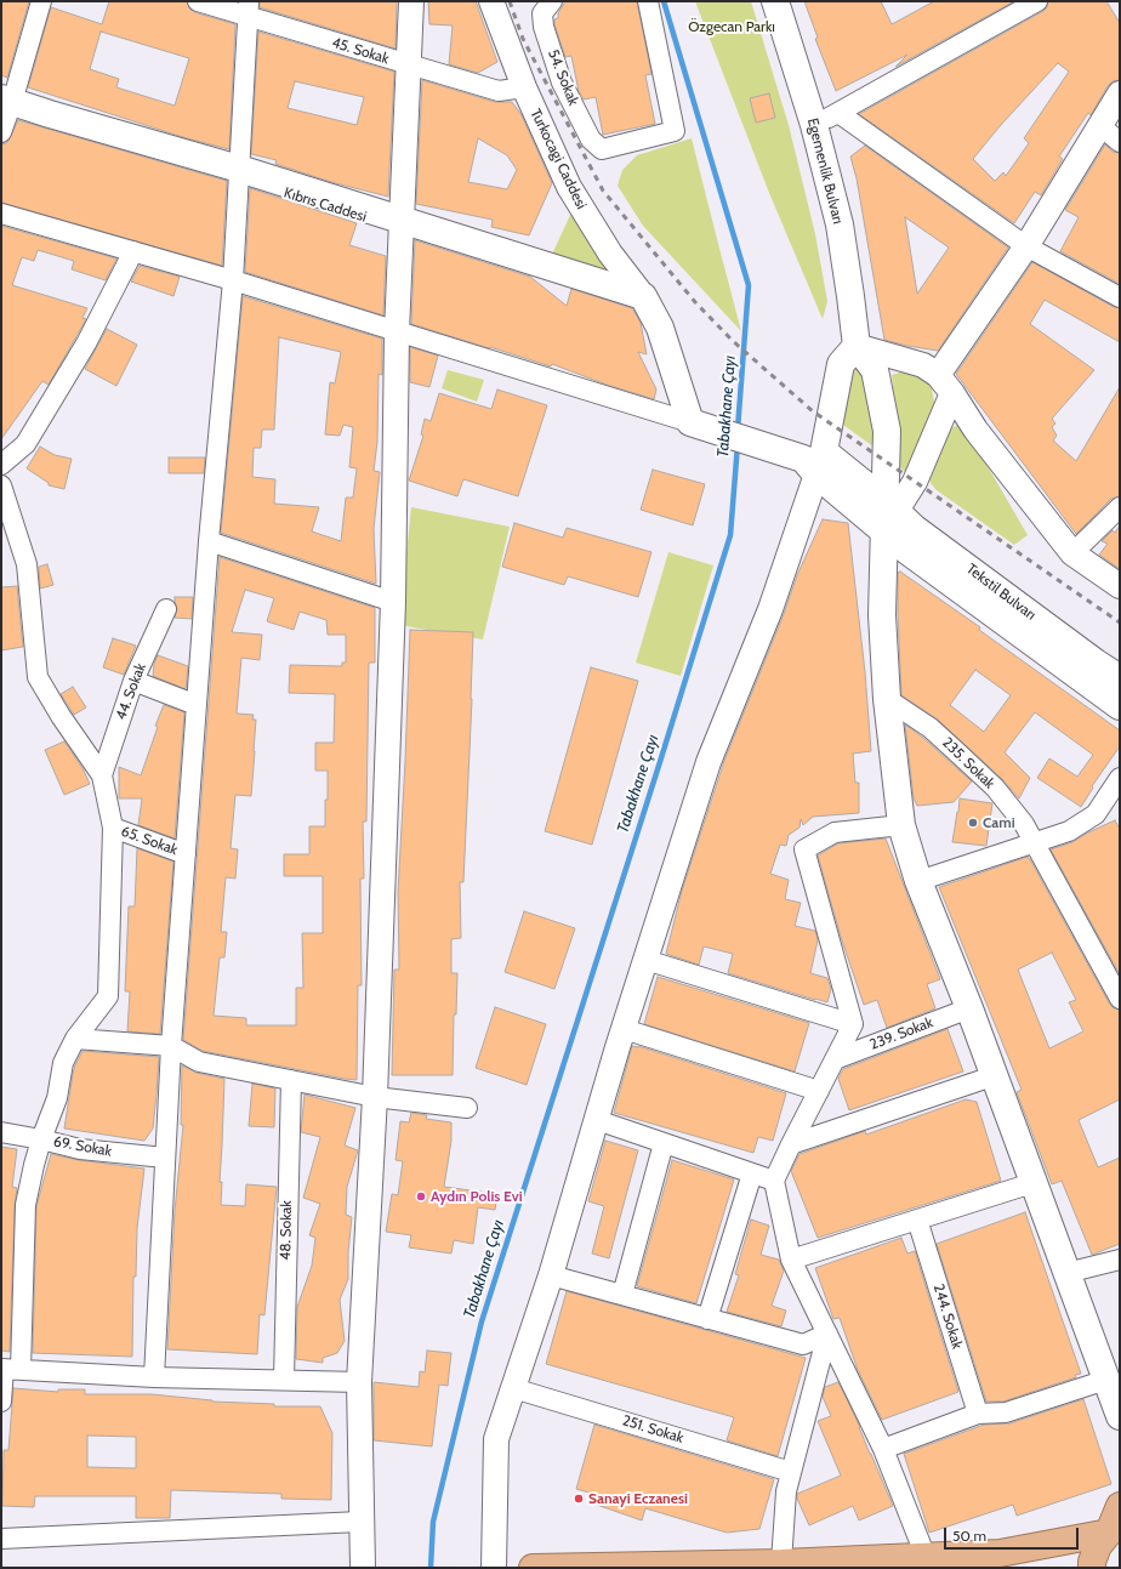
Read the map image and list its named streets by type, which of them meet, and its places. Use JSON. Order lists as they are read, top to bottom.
{
  "streets": {
    "main road": ["Egemenlik Bulvarı", "Kıbrıs Caddesi", "Tekstil Bulvarı"],
    "street": [
      "45. Sokak",
      "54. Sokak",
      "Turkocagi Caddesi",
      "44. Sokak",
      "235. Sokak",
      "65. Sokak",
      "239. Sokak",
      "69. Sokak",
      "48. Sokak",
      "244. Sokak",
      "251. Sokak"
    ]
  },
  "crossings": [
    ["45. Sokak", "Turkocagi Caddesi"],
    ["Turkocagi Caddesi", "Kıbrıs Caddesi"]
  ],
  "water": ["Tabakhane Çayı"],
  "parks": ["Özgecan Parkı"],
  "places": ["Cami", "Aydın Polis Evi", "Sanayi Eczanesi"],
  "scale_bar": "50 m"
}
